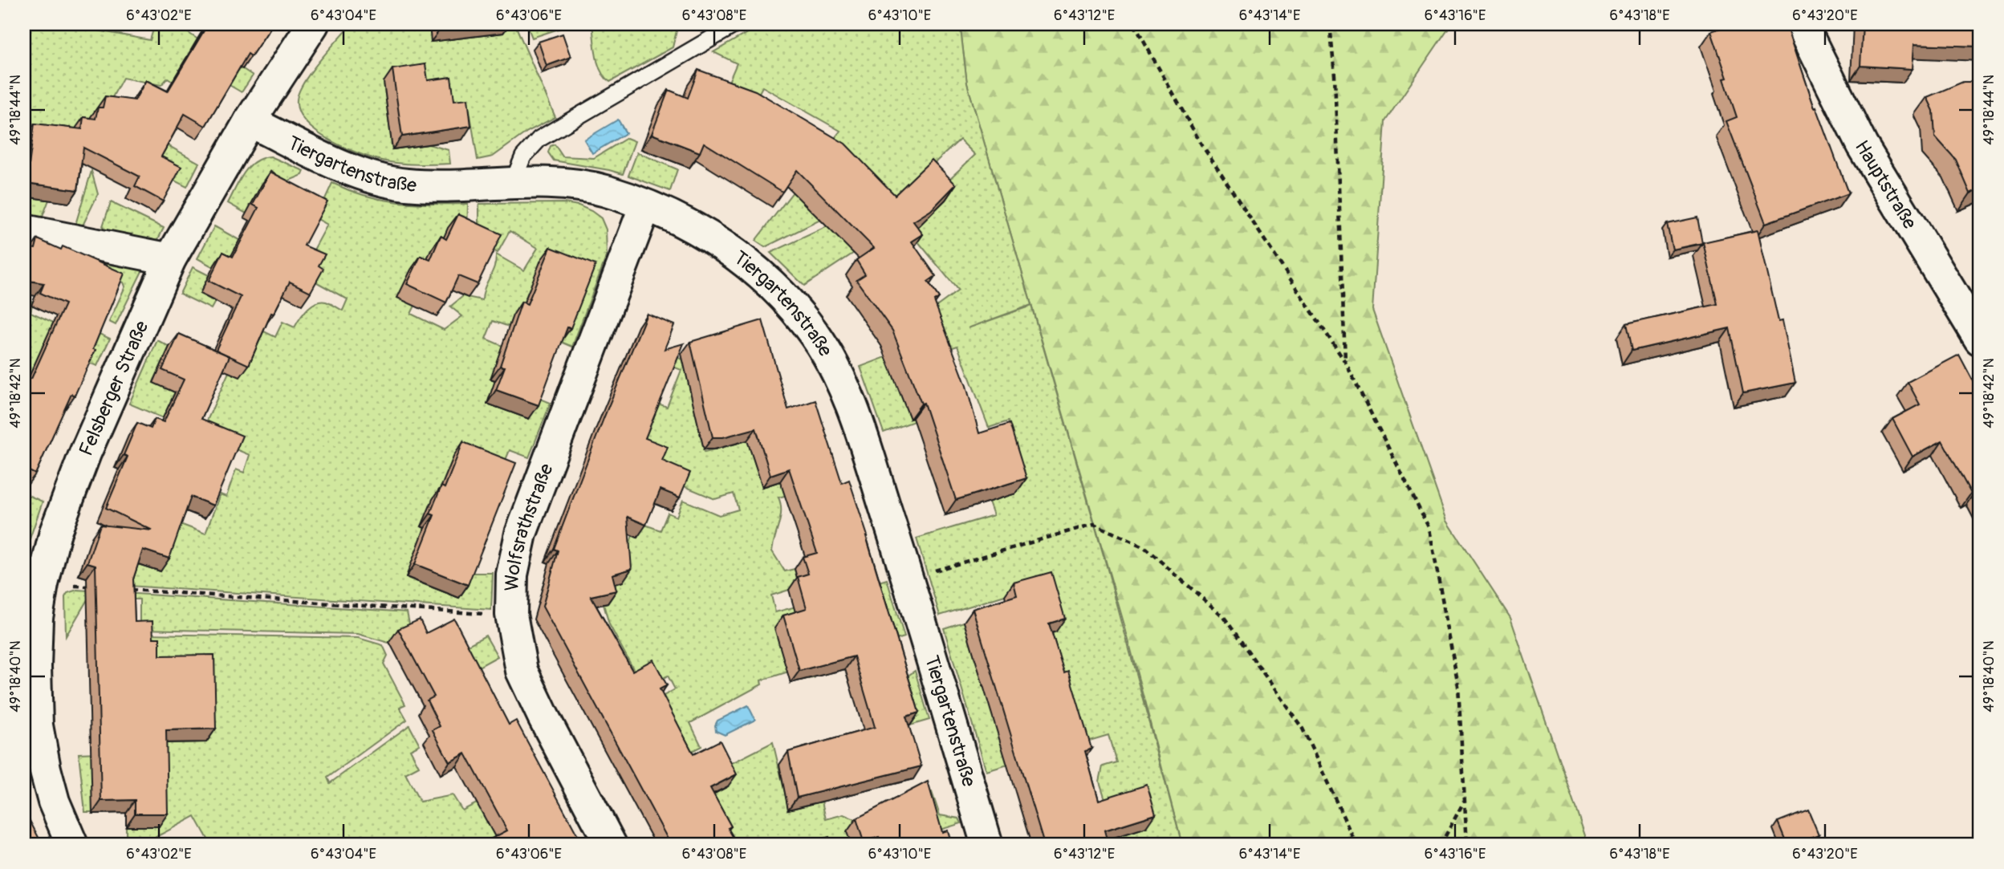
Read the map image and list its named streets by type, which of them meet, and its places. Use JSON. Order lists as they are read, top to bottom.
{
  "streets": {
    "street": [
      "Tiergartenstraße",
      "Hauptstraße",
      "Felsberger Straße",
      "Wolfsrathstraße"
    ]
  },
  "crossings": [
    ["Tiergartenstraße", "Felsberger Straße"],
    ["Tiergartenstraße", "Wolfsrathstraße"]
  ],
  "coordinates": [
    "6°43'02\"E",
    "6°43'04\"E",
    "6°43'06\"E",
    "6°43'08\"E",
    "6°43'10\"E",
    "6°43'12\"E",
    "6°43'14\"E",
    "6°43'16\"E",
    "6°43'18\"E",
    "6°43'20\"E",
    "49°18'44\"N",
    "49°18'42\"N",
    "49°18'40\"N"
  ]
}
